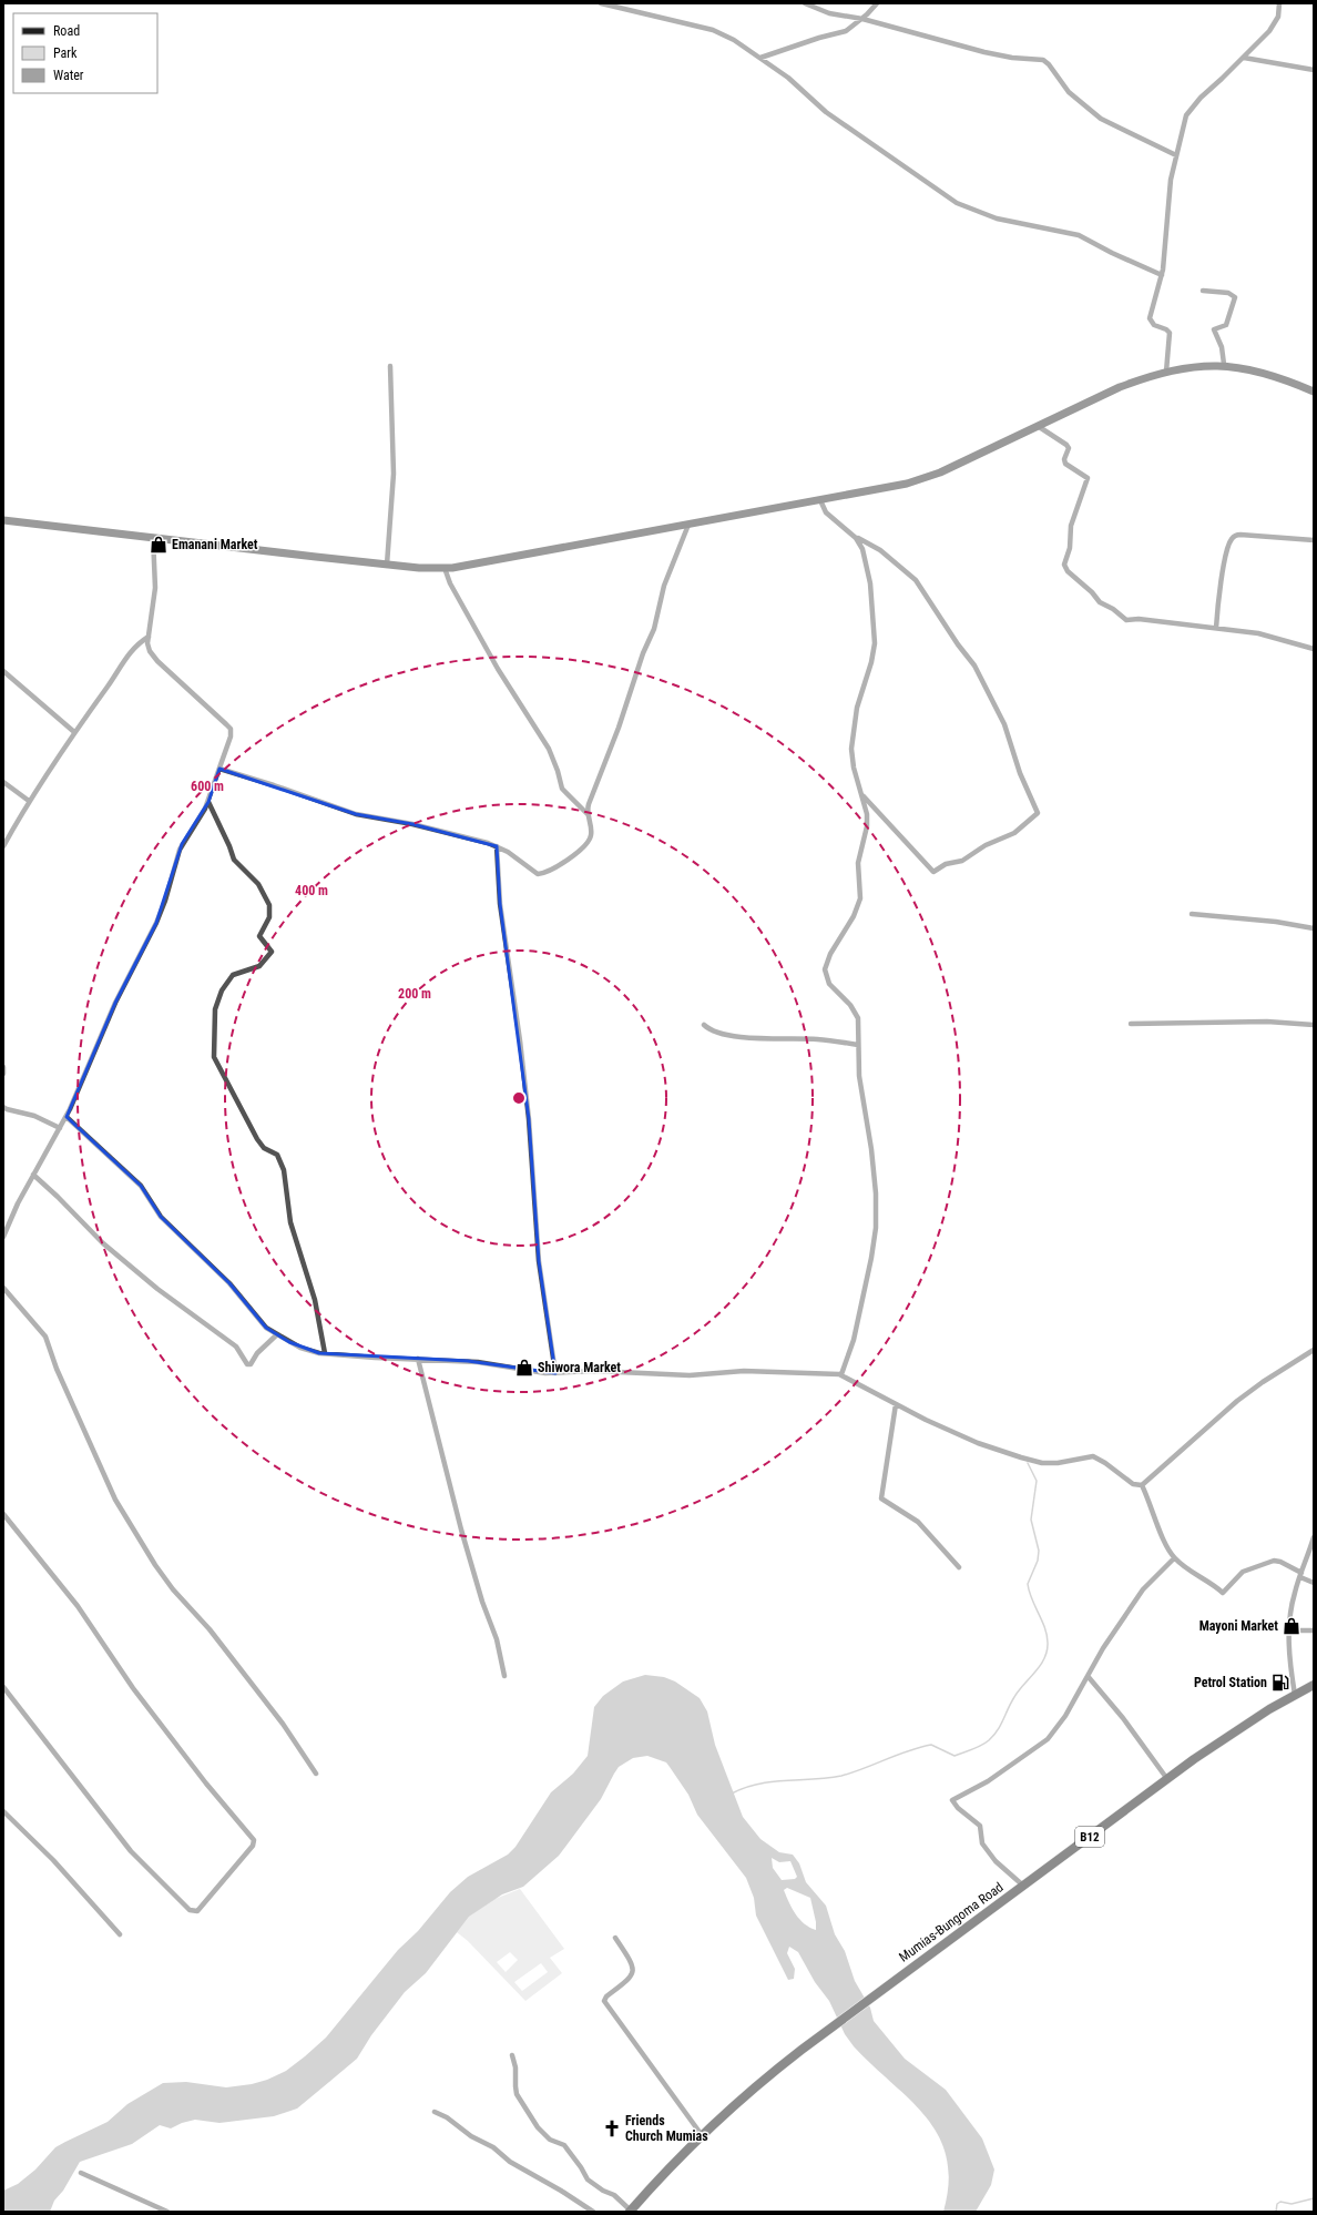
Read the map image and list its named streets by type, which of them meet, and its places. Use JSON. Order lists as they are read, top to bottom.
{
  "streets": {
    "highway": ["B12", "Mumias-Bungoma Road"]
  },
  "places": {
    "shop": ["Emanani Market", "Shiwora Market", "Mayoni Market"],
    "fuel station": ["Petrol Station"],
    "church": ["Friends Church Mumias"]
  },
  "legend": ["Road", "Park", "Water"],
  "rings": ["600 m", "400 m", "200 m"]
}
